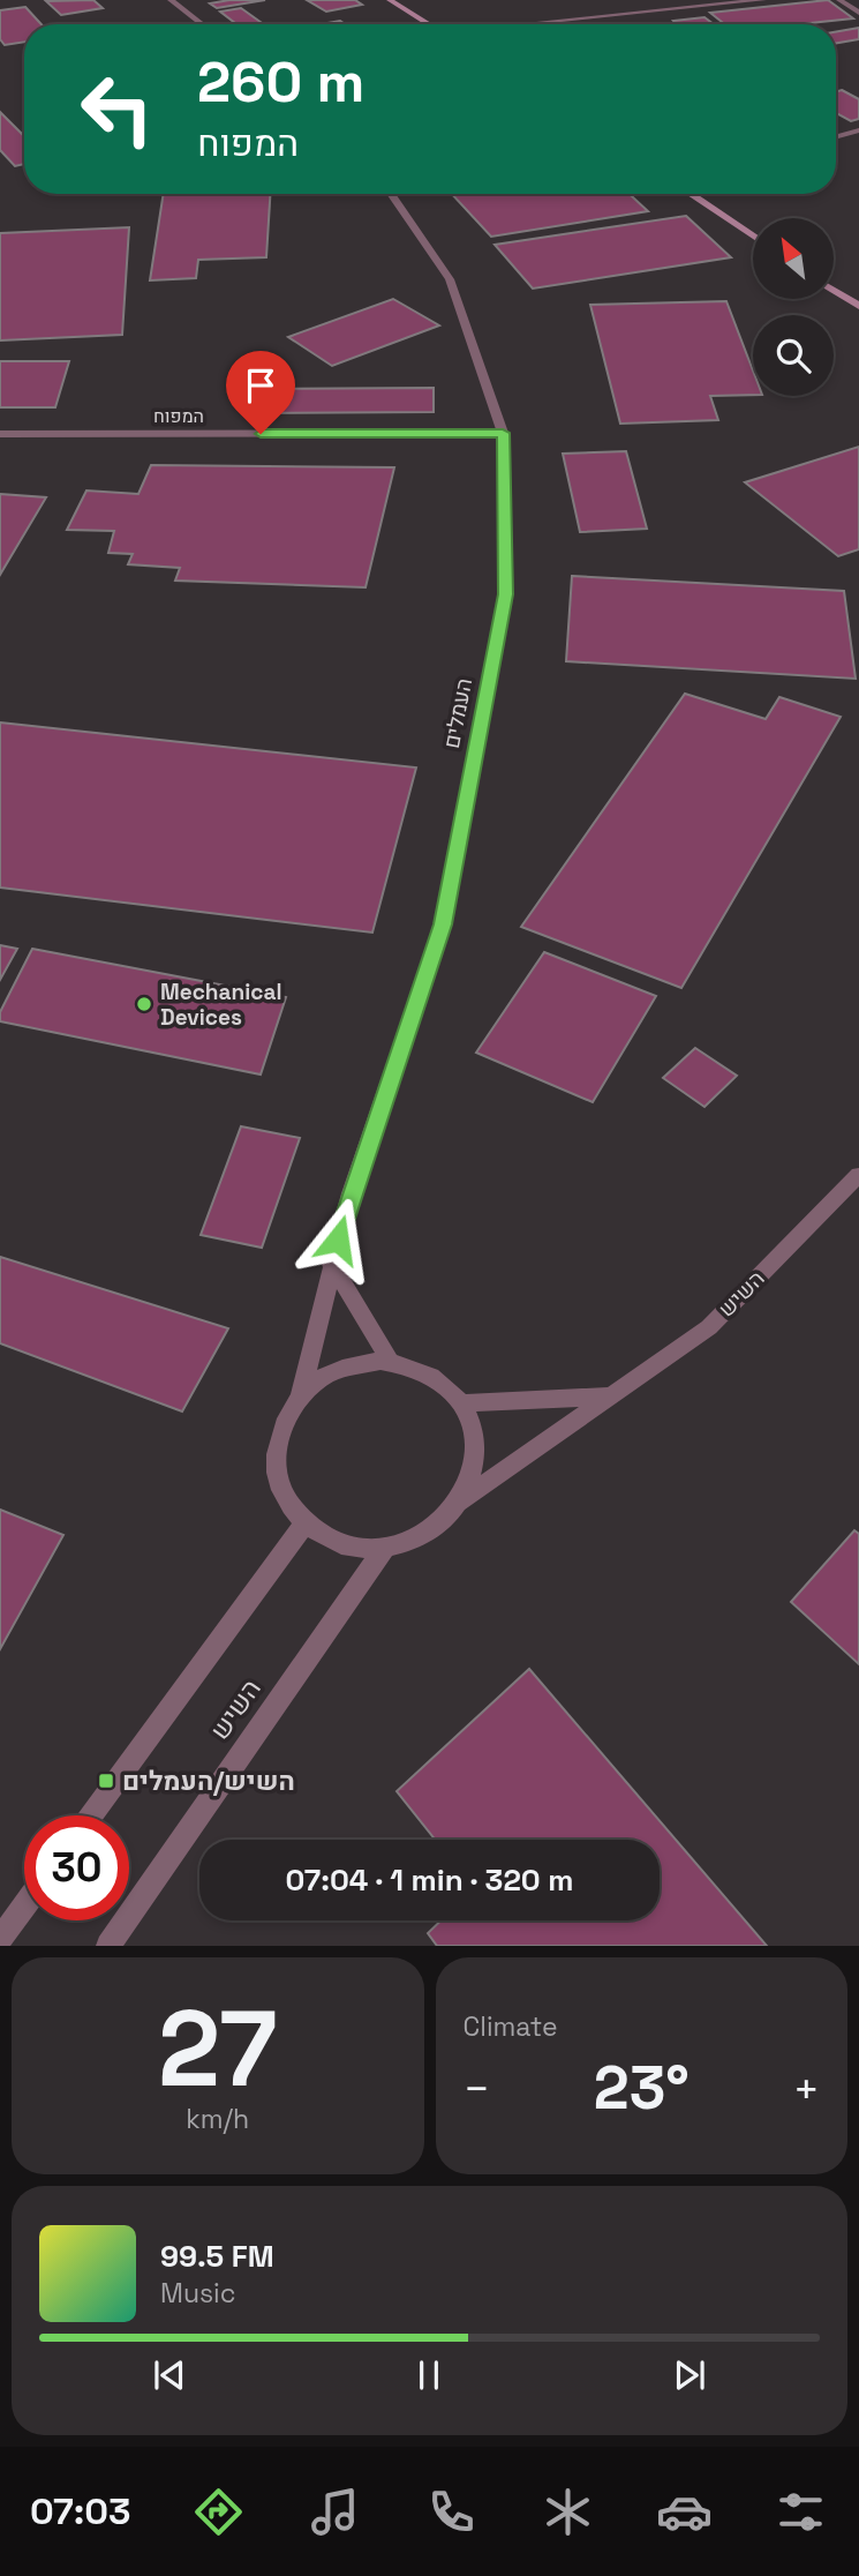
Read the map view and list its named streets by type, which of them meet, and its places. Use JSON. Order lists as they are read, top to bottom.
{
  "streets": {
    "street": ["המפוח", "העמלים", "השיש"]
  },
  "crossings": [
    ["המפוח", "העמלים"],
    ["העמלים", "השיש"]
  ],
  "places": {
    "other": ["Mechanical Devices"],
    "transit": ["השיש/העמלים"]
  },
  "north": "top left",
  "page": {
    "turn": ["260 m", "המפוח"],
    "limit": "30",
    "trip": "07:04 · 1 min · 320 m",
    "tile": [
      ["27", "km/h"],
      "Climate"
    ],
    "heat": ["−", "23°", "+"],
    "song": ["99.5 FM", "Music"],
    "tabs": "07:03"
  }
}
